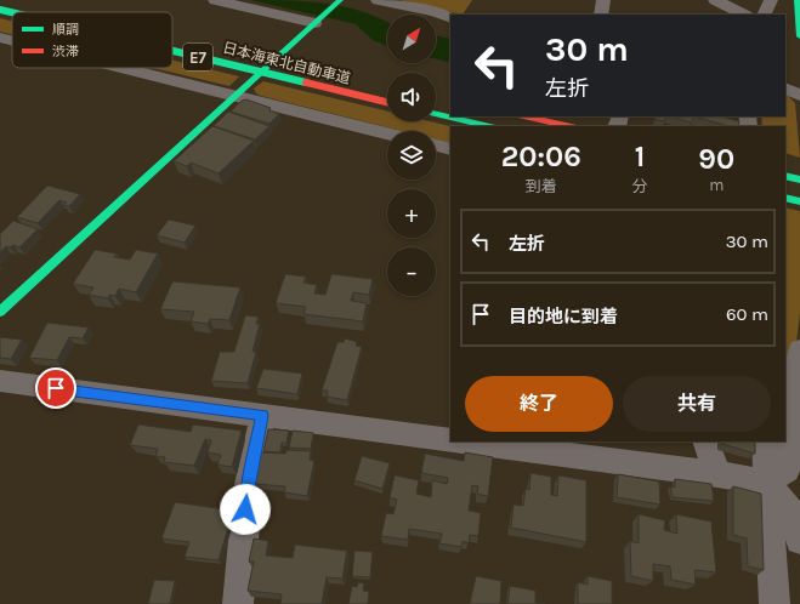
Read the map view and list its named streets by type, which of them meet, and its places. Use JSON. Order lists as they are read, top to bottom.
{
  "streets": {
    "main road": ["E7", "日本海東北自動車道"]
  },
  "legend": ["順調", "渋滞"],
  "north": "top right",
  "page": {
    "map_buttons": ["+", "−"],
    "turn": ["30 m", "左折"],
    "eta": [
      "20:06",
      "到着",
      "1",
      "分",
      "90",
      "m"
    ],
    "list": [
      {
        "name": "左折",
        "value": "30 m"
      },
      {
        "name": "目的地に到着",
        "value": "60 m"
      }
    ],
    "buttons": ["終了", "共有"]
  }
}
